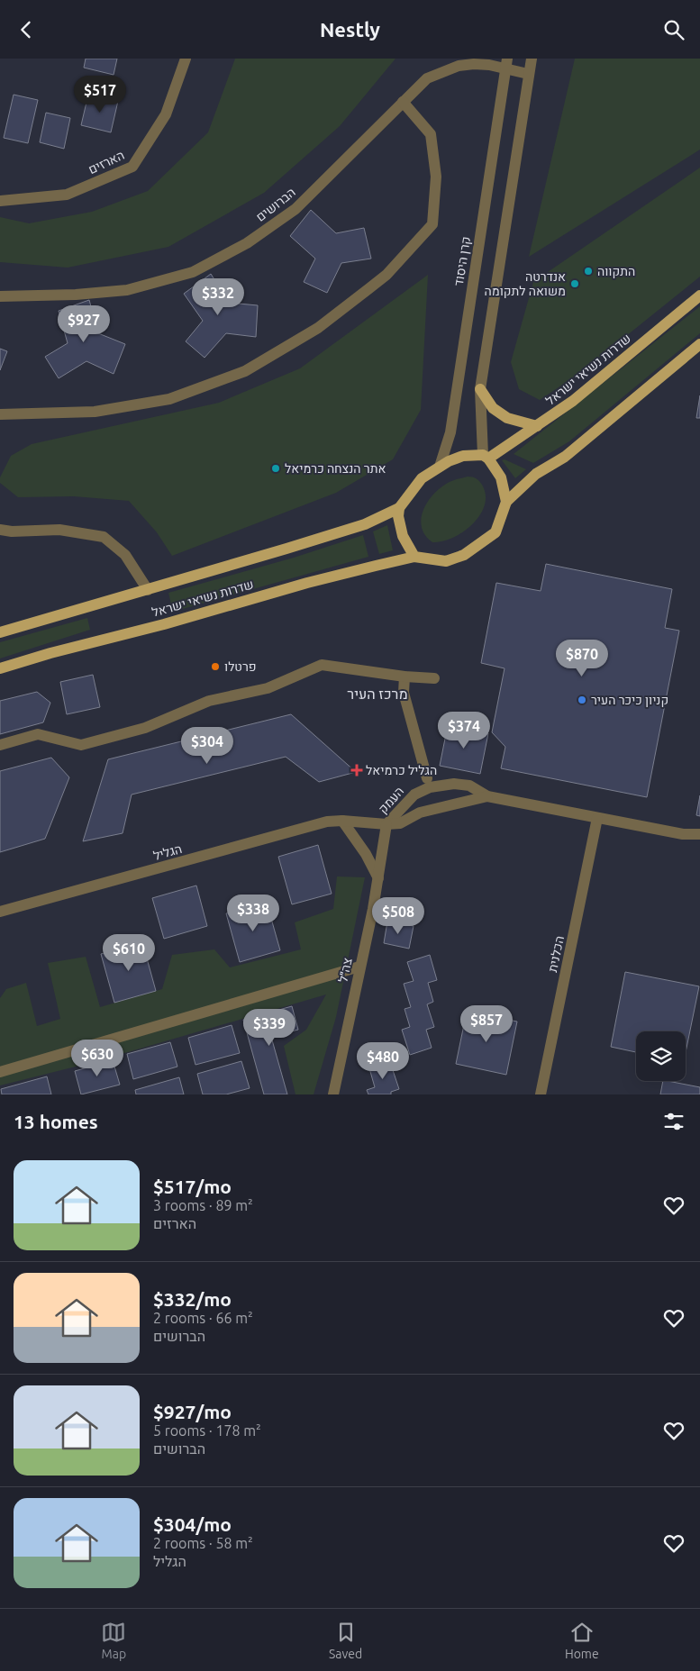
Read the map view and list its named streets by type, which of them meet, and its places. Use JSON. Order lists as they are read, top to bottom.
{
  "streets": {
    "main road": ["שדרות נשיאי ישראל"],
    "street": [
      "הארזים",
      "הברושים",
      "קרן היסוד",
      "העמק",
      "הגליל",
      "הכלנית",
      "צה״ל"
    ]
  },
  "crossings": [
    ["הברושים", "קרן היסוד"],
    ["קרן היסוד", "שדרות נשיאי ישראל"],
    ["העמק", "הגליל"],
    ["העמק", "הכלנית"],
    ["העמק", "צה״ל"],
    ["הגליל", "צה״ל"]
  ],
  "districts": ["מרכז העיר"],
  "places": {
    "other": [
      "התקווה",
      "אנדרטה משואה לתקומה",
      "אתר הנצחה כרמיאל",
      "פרטלו",
      "קניון כיכר העיר"
    ],
    "health": ["הגליל כרמיאל"]
  },
  "page": {
    "header": "Nestly",
    "price": [
      "$517",
      "$332",
      "$927",
      "$870",
      "$374",
      "$304",
      "$338",
      "$508",
      "$610",
      "$857",
      "$339",
      "$630",
      "$480"
    ],
    "heading": "13 homes",
    "list": [
      {
        "name": "$517/mo",
        "note": "3 rooms · 89 m² · הארזים"
      },
      {
        "name": "$332/mo",
        "note": "2 rooms · 66 m² · הברושים"
      },
      {
        "name": "$927/mo",
        "note": "5 rooms · 178 m² · הברושים"
      },
      {
        "name": "$304/mo",
        "note": "2 rooms · 58 m² · הגליל"
      }
    ],
    "tabs": ["Map", "Saved", "Home"]
  }
}
